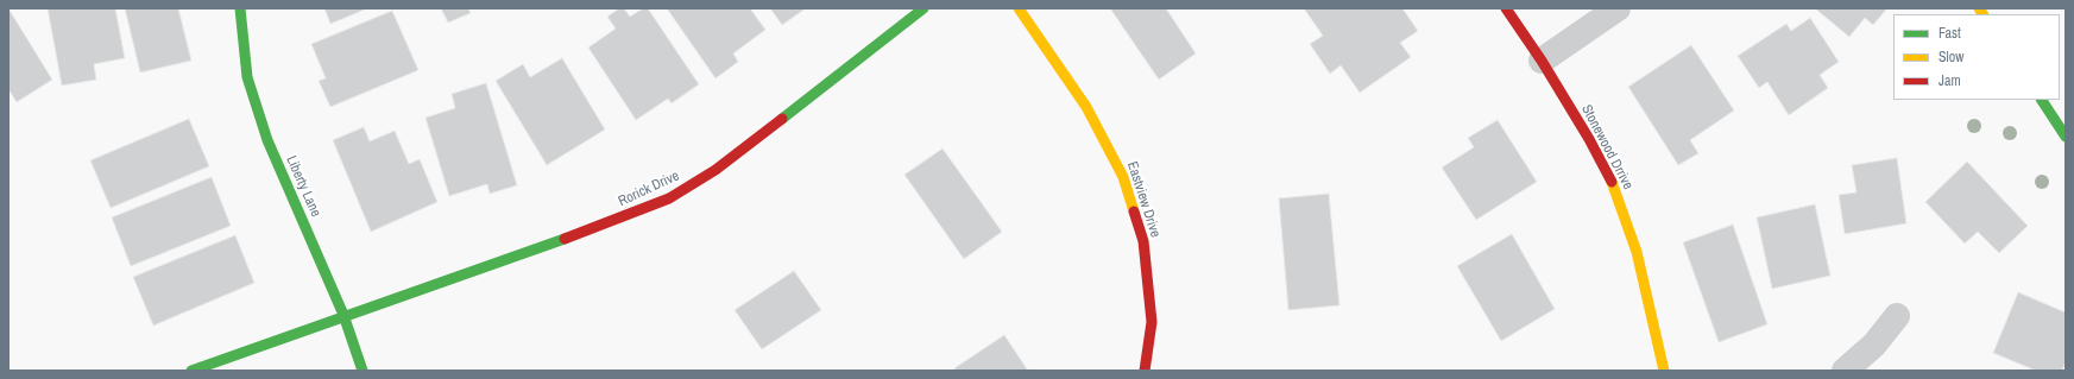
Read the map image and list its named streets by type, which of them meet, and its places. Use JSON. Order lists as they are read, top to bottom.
{
  "streets": {
    "street": [
      "Stonewood Drrive",
      "Liberty Lane",
      "Rorick Drive",
      "Eastview Drive"
    ]
  },
  "crossings": [
    ["Liberty Lane", "Rorick Drive"]
  ],
  "legend": ["Fast", "Slow", "Jam"]
}
